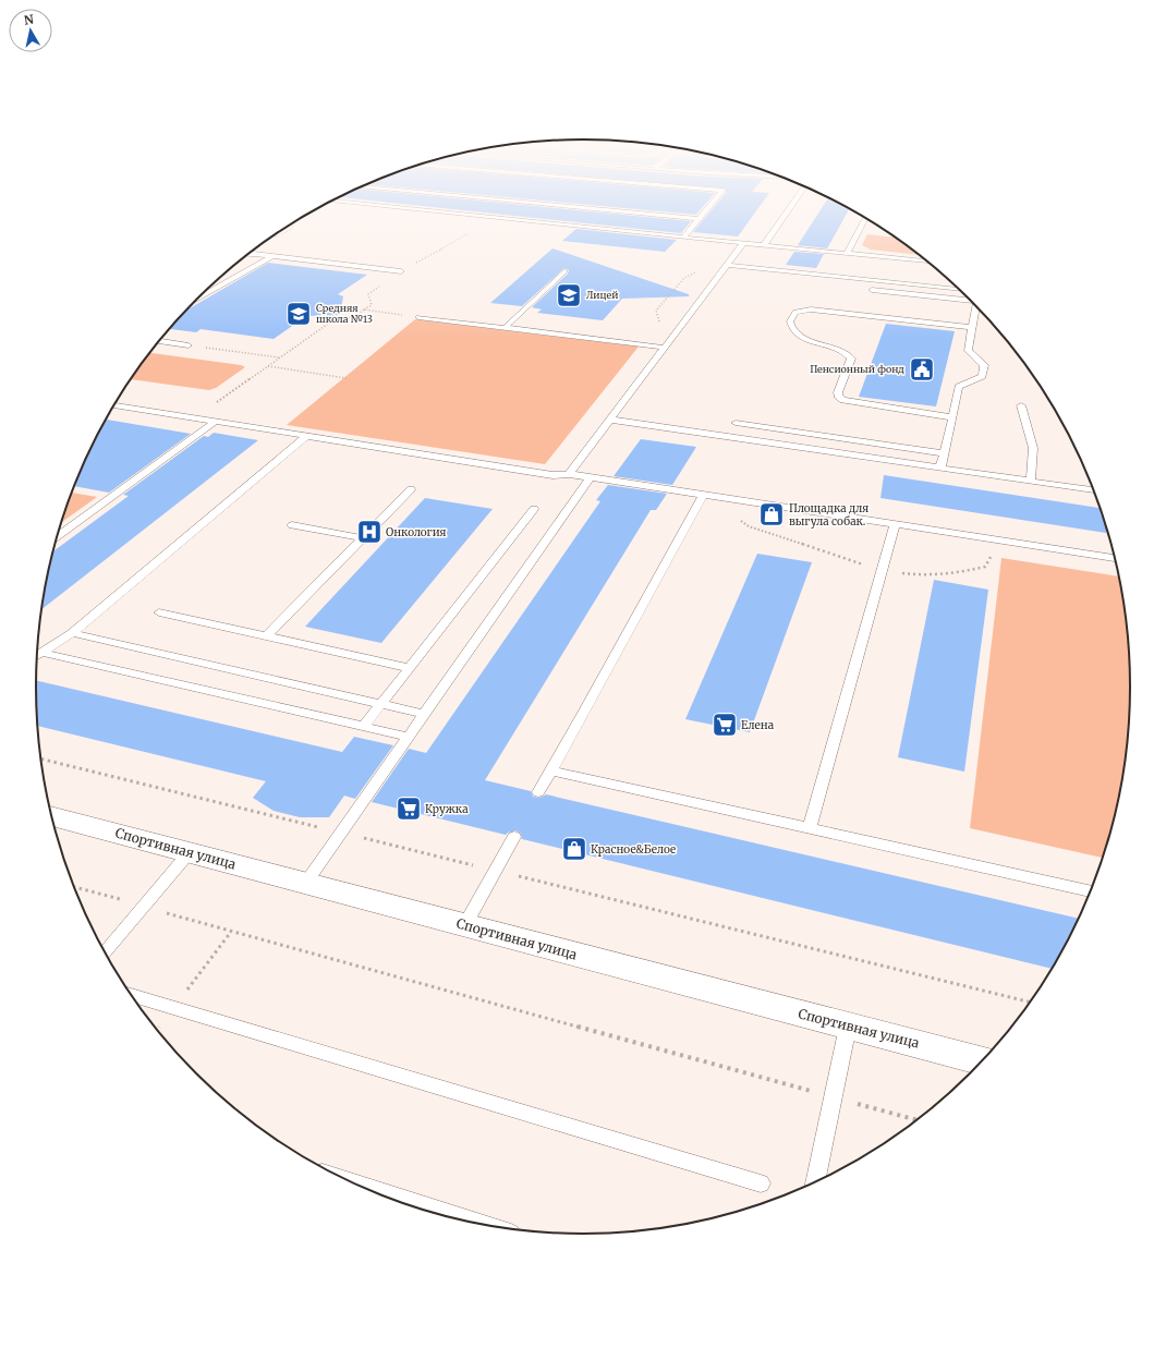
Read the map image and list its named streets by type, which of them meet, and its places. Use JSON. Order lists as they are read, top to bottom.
{
  "streets": {
    "street": ["Спортивная улица"]
  },
  "places": {
    "school or university": ["Лицей", "Средняя школа №13"],
    "public building": ["Пенсионный фонд"],
    "shop": ["Площадка для выгула собак.", "Красное&Белое"],
    "hospital": ["Онкология"],
    "supermarket": ["Елена", "Кружка"]
  },
  "north": "top"
}
